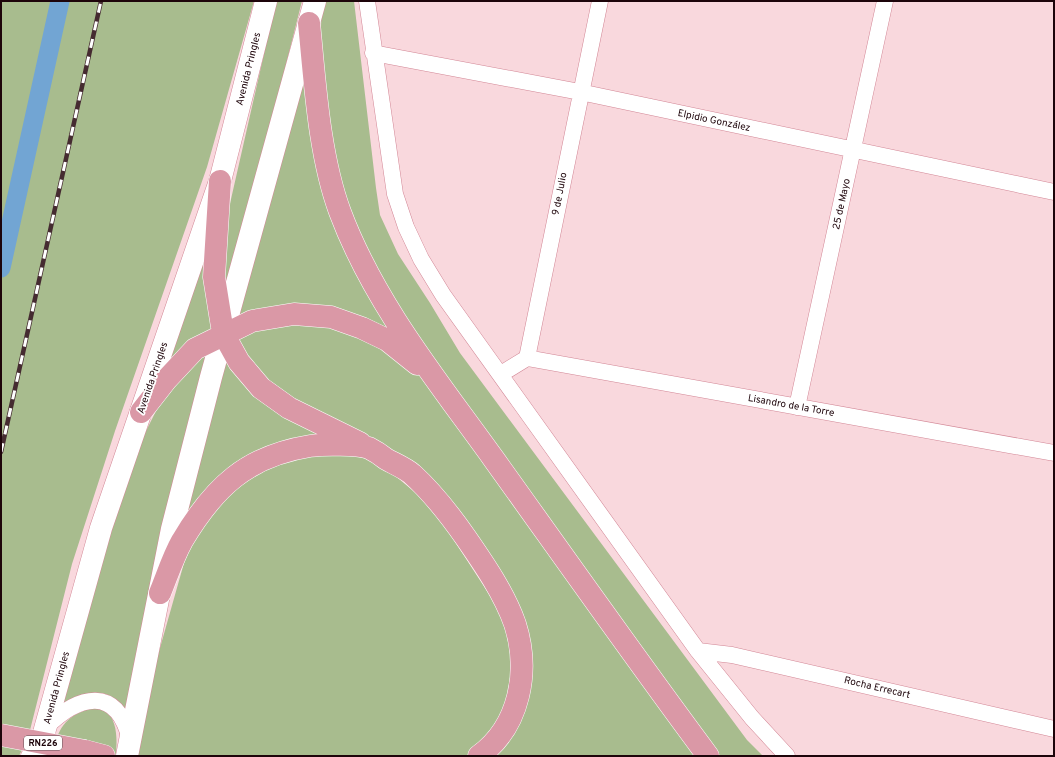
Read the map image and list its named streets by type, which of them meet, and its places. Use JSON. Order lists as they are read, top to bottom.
{
  "streets": {
    "highway": ["RN226"],
    "main road": ["Avenida Pringles"],
    "street": [
      "Elpidio González",
      "9 de Julio",
      "25 de Mayo",
      "Lisandro de la Torre",
      "Rocha Errecart"
    ]
  },
  "crossings": [
    ["Elpidio González", "9 de Julio"],
    ["Elpidio González", "25 de Mayo"],
    ["9 de Julio", "Lisandro de la Torre"],
    ["25 de Mayo", "Lisandro de la Torre"]
  ]
}
